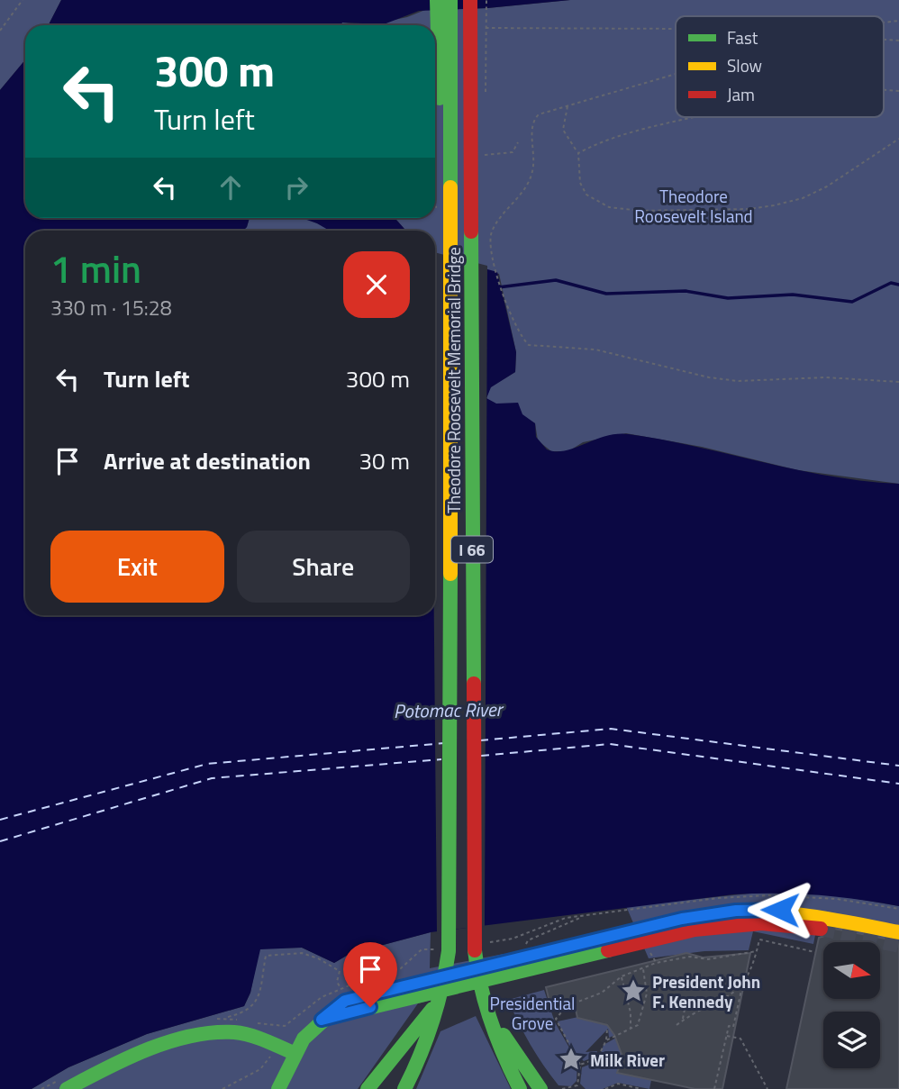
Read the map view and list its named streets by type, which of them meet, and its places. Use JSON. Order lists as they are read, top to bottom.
{
  "streets": {
    "main road": ["Theodore Roosevelt Memorial Bridge", "I 66"]
  },
  "crossings": [
    ["Theodore Roosevelt Memorial Bridge", "I 66"]
  ],
  "water": ["Potomac River"],
  "parks": ["Theodore Roosevelt Island", "Presidential Grove"],
  "places": {
    "place": ["President John F. Kennedy", "Milk River"]
  },
  "legend": ["Fast", "Slow", "Jam"],
  "north": "right",
  "page": {
    "turn": ["300 m", "Turn left"],
    "heading": ["1 min", "330 m · 15:28"],
    "list": [
      {
        "name": "Turn left",
        "value": "300 m"
      },
      {
        "name": "Arrive at destination",
        "value": "30 m"
      }
    ],
    "buttons": ["Exit", "Share"]
  }
}
